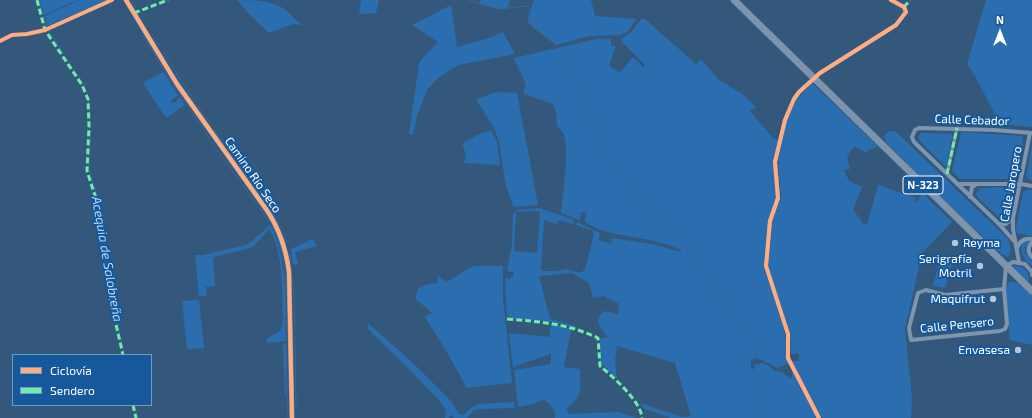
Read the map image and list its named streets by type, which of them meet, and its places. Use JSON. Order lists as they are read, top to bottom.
{
  "streets": {
    "highway": ["N-323"],
    "street": [
      "Calle Cebador",
      "Camino Río Seco",
      "Calle Jaropero",
      "Calle Pensero"
    ]
  },
  "crossings": [
    ["Calle Cebador", "Calle Jaropero"]
  ],
  "water": ["Acequia de Salobreña"],
  "places": [
    "Reyma",
    "Serigrafía Motril",
    "Maquifrut",
    "Envasesa"
  ],
  "legend": ["Ciclovía", "Sendero"],
  "north": "top"
}
